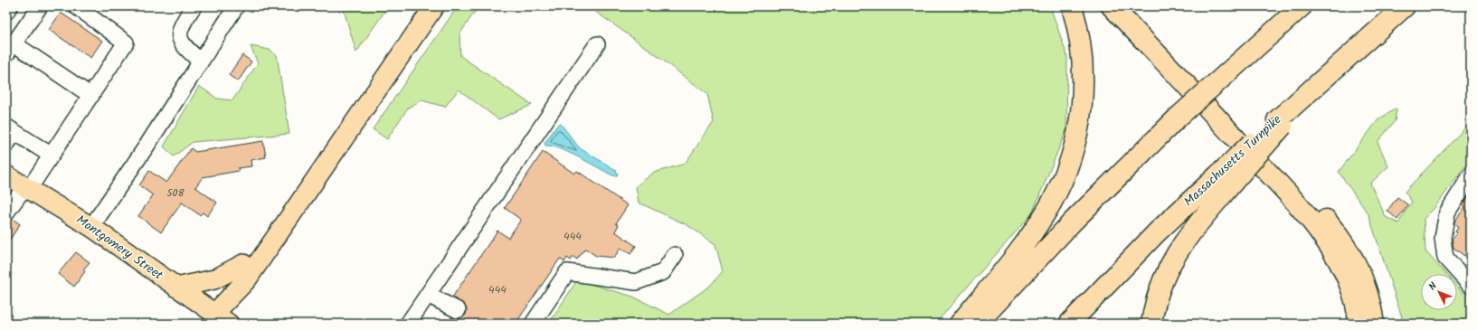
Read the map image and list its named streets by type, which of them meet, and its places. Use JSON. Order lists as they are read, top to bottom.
{
  "streets": {
    "highway": ["Massachusetts Turnpike"],
    "main road": ["Montgomery Street"]
  },
  "house_numbers": ["508", "444", "444"],
  "north": "top left"
}
